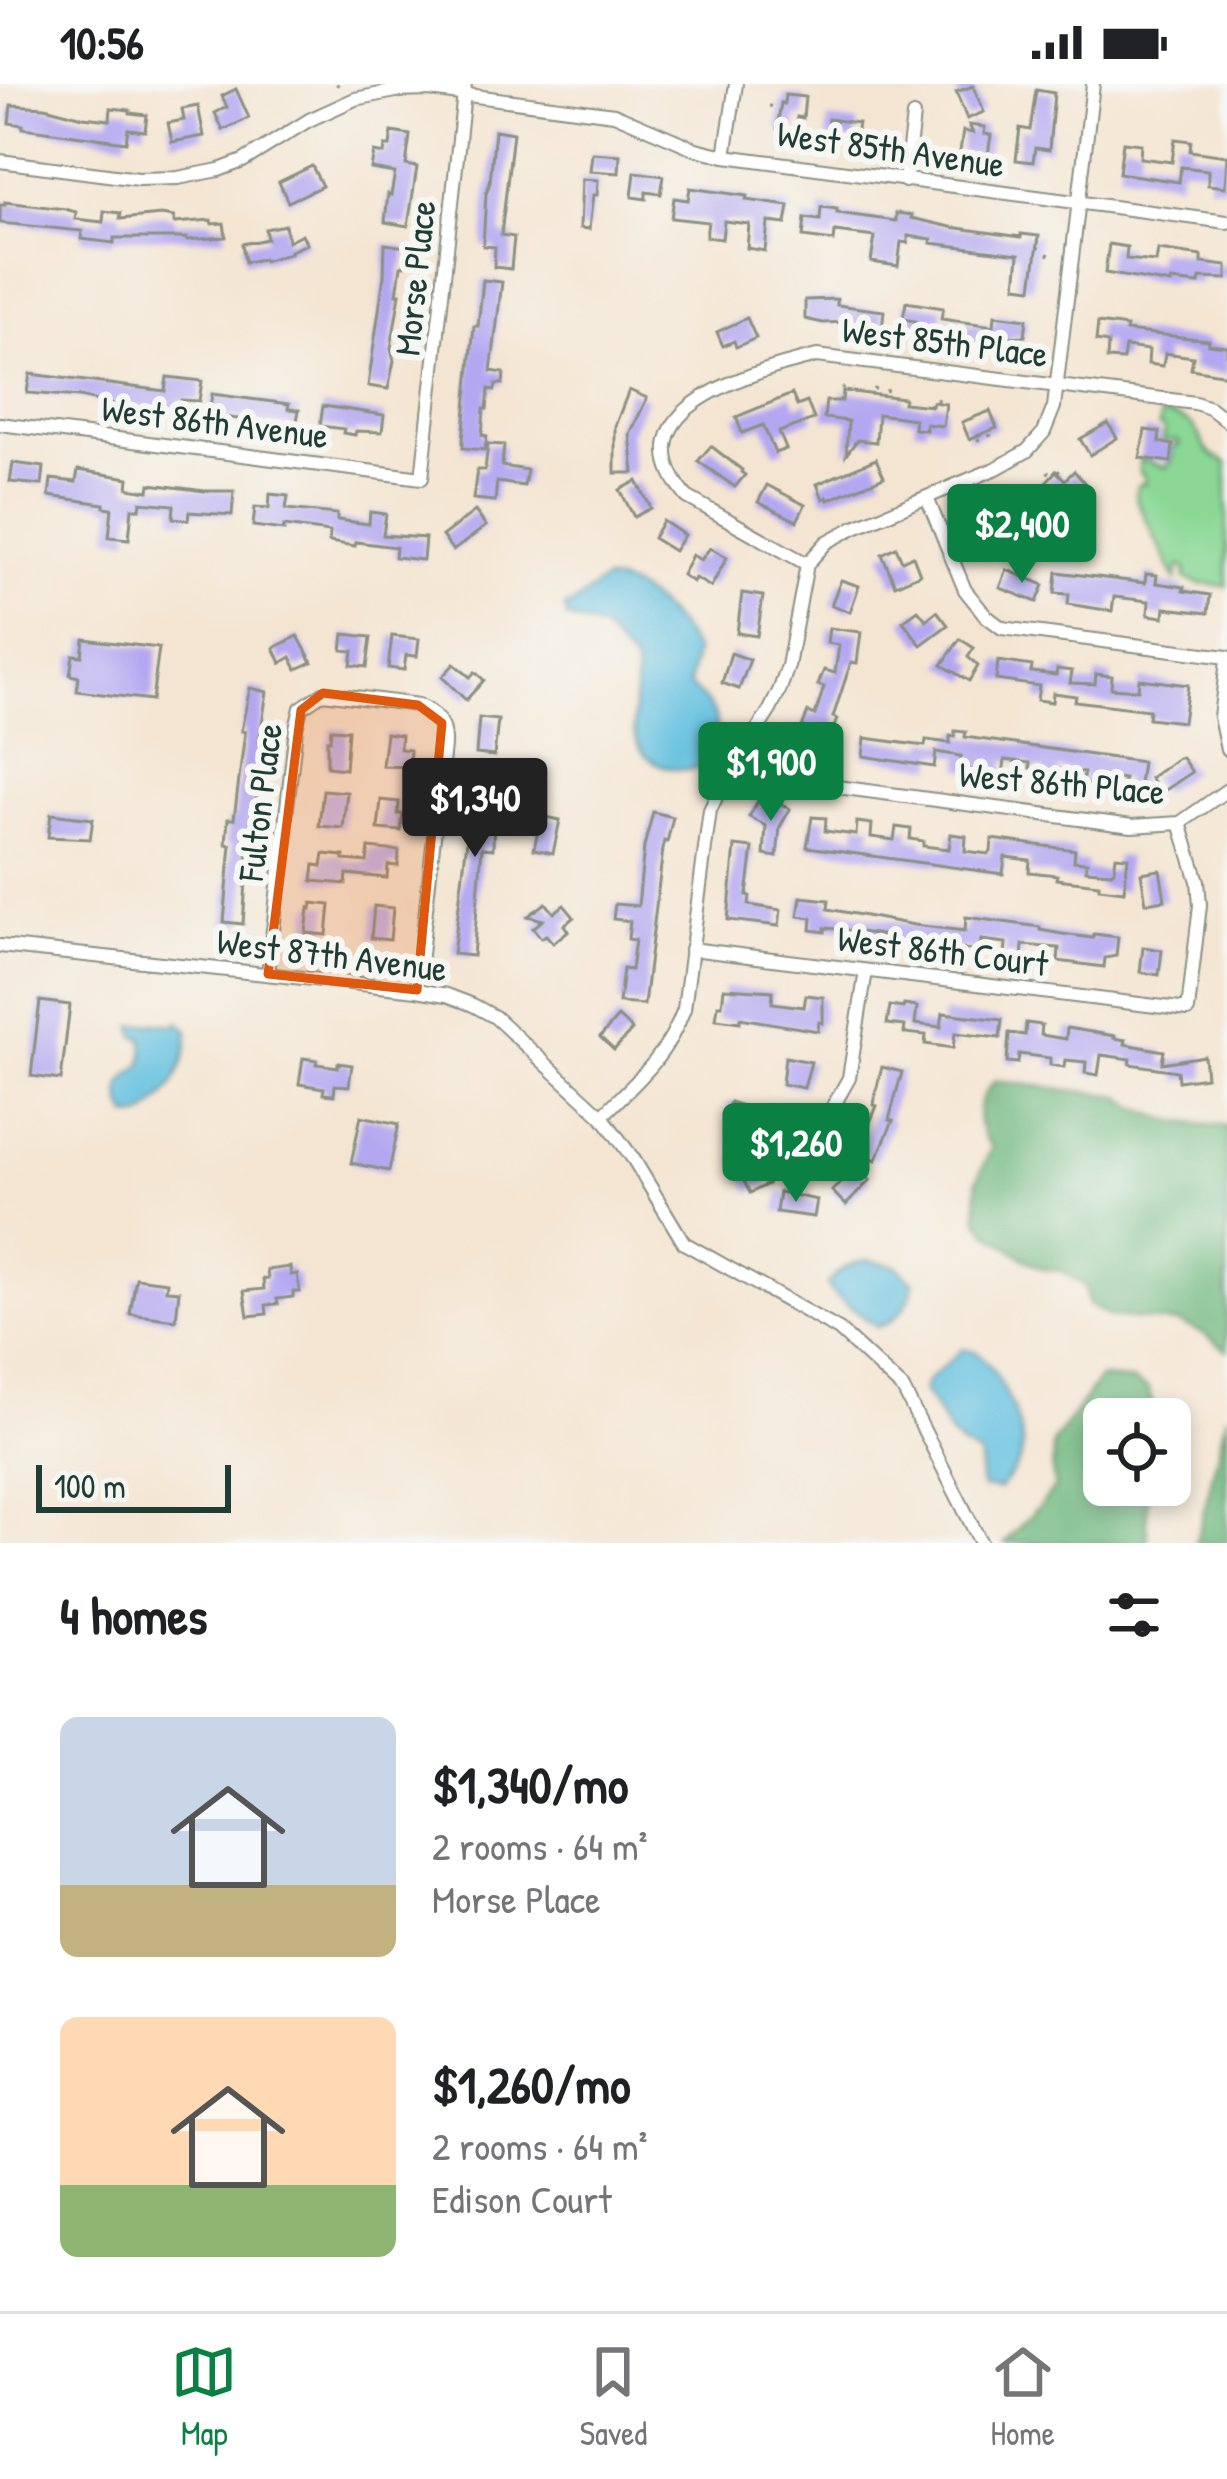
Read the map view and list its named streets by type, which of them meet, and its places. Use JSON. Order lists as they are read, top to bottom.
{
  "streets": {
    "street": [
      "West 85th Avenue",
      "Morse Place",
      "West 85th Place",
      "West 86th Avenue",
      "West 86th Place",
      "Fulton Place",
      "West 86th Court",
      "West 87th Avenue"
    ]
  },
  "crossings": [
    ["West 85th Avenue", "Morse Place"],
    ["Morse Place", "West 86th Avenue"],
    ["West 86th Place", "West 86th Court"],
    ["Fulton Place", "West 87th Avenue"]
  ],
  "scale_bar": "100 m",
  "page": {
    "status": "10:56",
    "price": [
      "$2,400",
      "$1,900",
      "$1,340",
      "$1,260"
    ],
    "scale": "100 m",
    "heading": "4 homes",
    "list": [
      {
        "name": "$1,340/mo",
        "note": "2 rooms · 64 m² · Morse Place"
      },
      {
        "name": "$1,260/mo",
        "note": "2 rooms · 64 m² · Edison Court"
      }
    ],
    "tabs": ["Map", "Saved", "Home"]
  }
}
